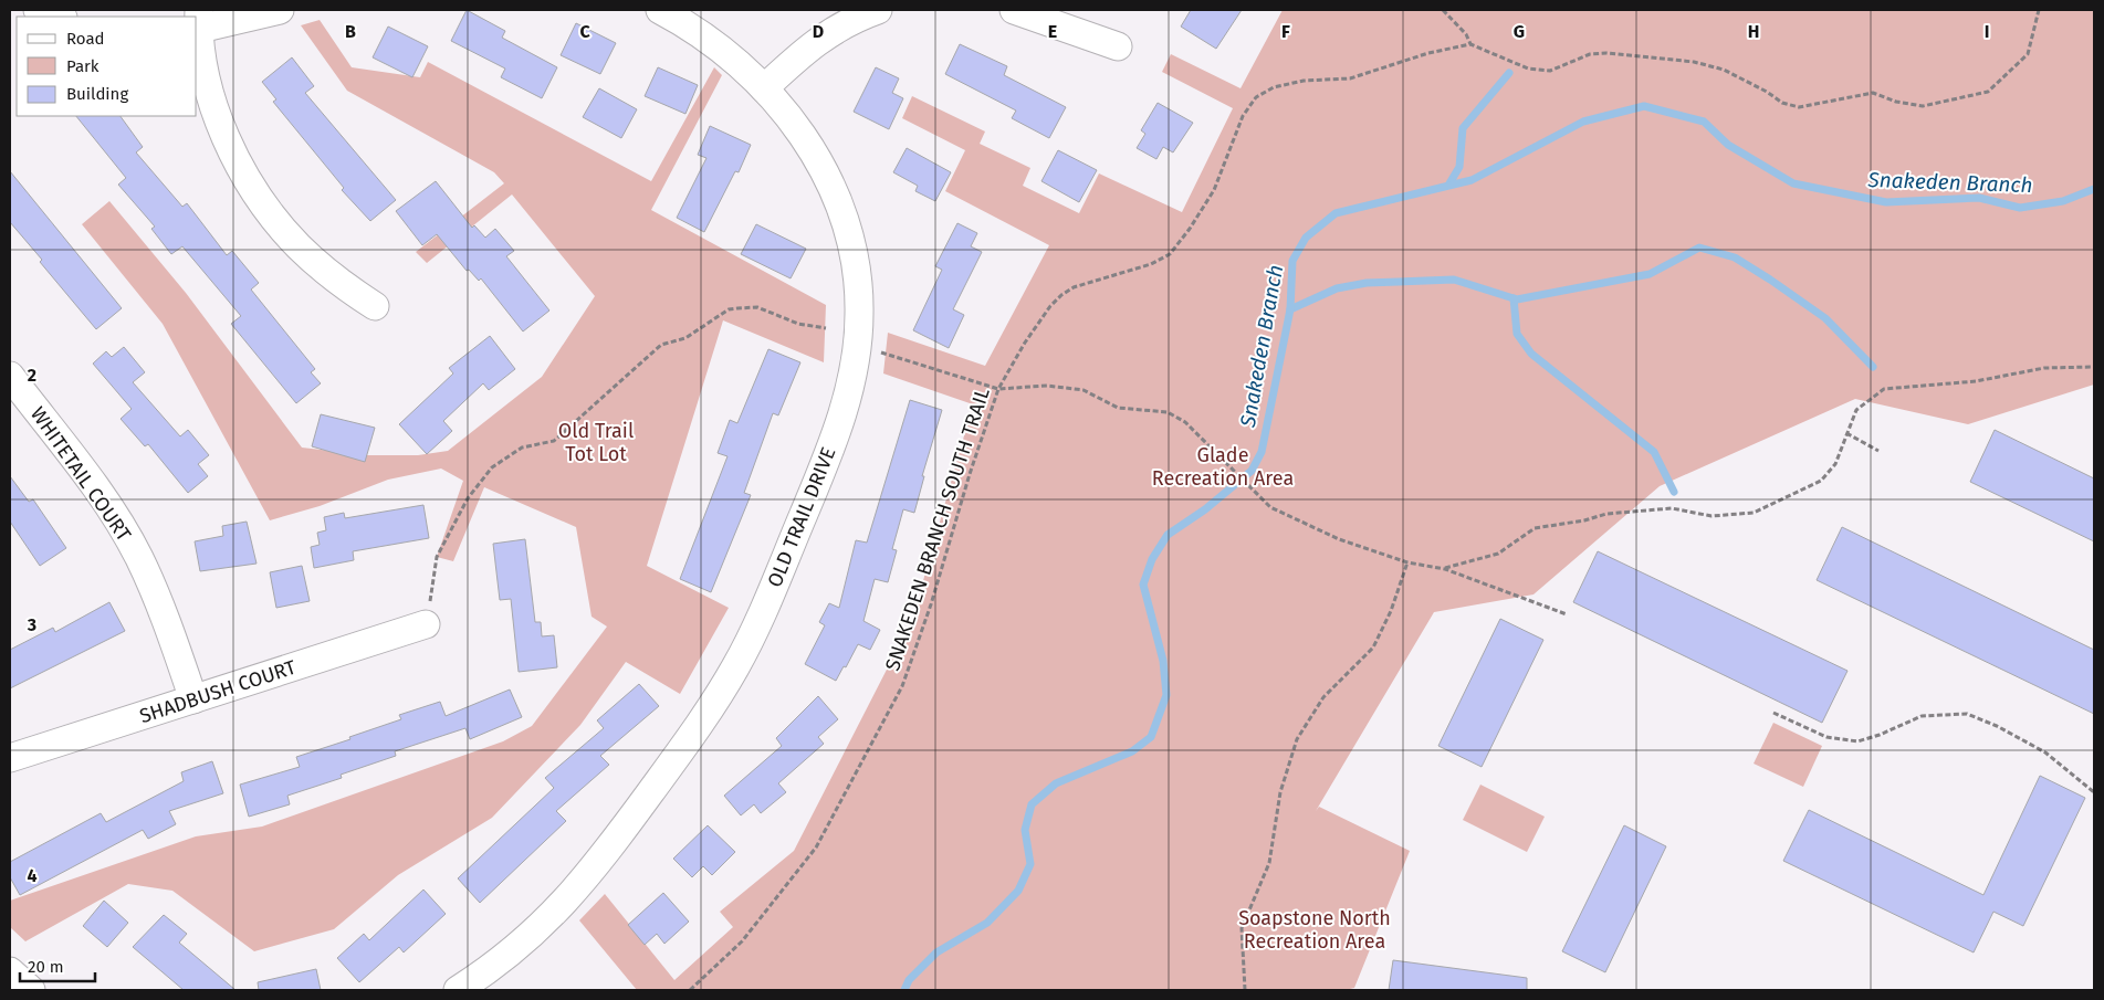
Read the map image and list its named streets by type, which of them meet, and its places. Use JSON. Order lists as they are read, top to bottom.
{
  "streets": {
    "street": ["WHITETAIL COURT", "OLD TRAIL DRIVE", "SHADBUSH COURT"],
    "path": ["SNAKEDEN BRANCH SOUTH TRAIL"]
  },
  "crossings": [
    ["WHITETAIL COURT", "SHADBUSH COURT"]
  ],
  "water": ["Snakeden Branch"],
  "parks": ["Old Trail Tot Lot", "Glade Recreation Area", "Soapstone North Recreation Area"],
  "legend": ["Road", "Park", "Building"],
  "scale_bar": "20 m",
  "grid": {
    "columns": [
      "B",
      "C",
      "D",
      "E",
      "F",
      "G",
      "H",
      "I"
    ],
    "rows": ["2", "3", "4"]
  }
}
